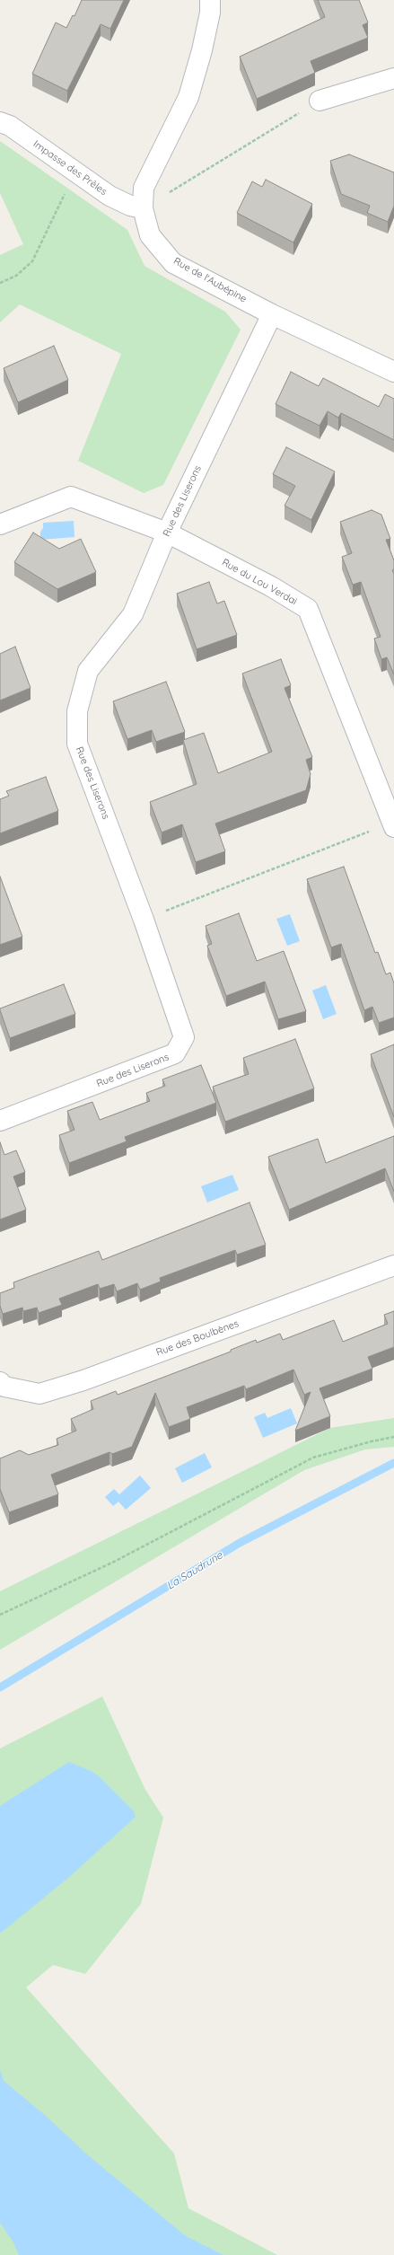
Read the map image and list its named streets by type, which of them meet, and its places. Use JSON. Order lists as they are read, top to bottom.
{
  "streets": {
    "street": [
      "Impasse des Prêles",
      "Rue de l'Aubépine",
      "Rue des Liserons",
      "Rue du Lou Verdai",
      "Rue des Boulbènes"
    ]
  },
  "crossings": [
    ["Impasse des Prêles", "Rue de l'Aubépine"],
    ["Rue de l'Aubépine", "Rue des Liserons"],
    ["Rue des Liserons", "Rue du Lou Verdai"]
  ],
  "water": ["La Saudrune"]
}
